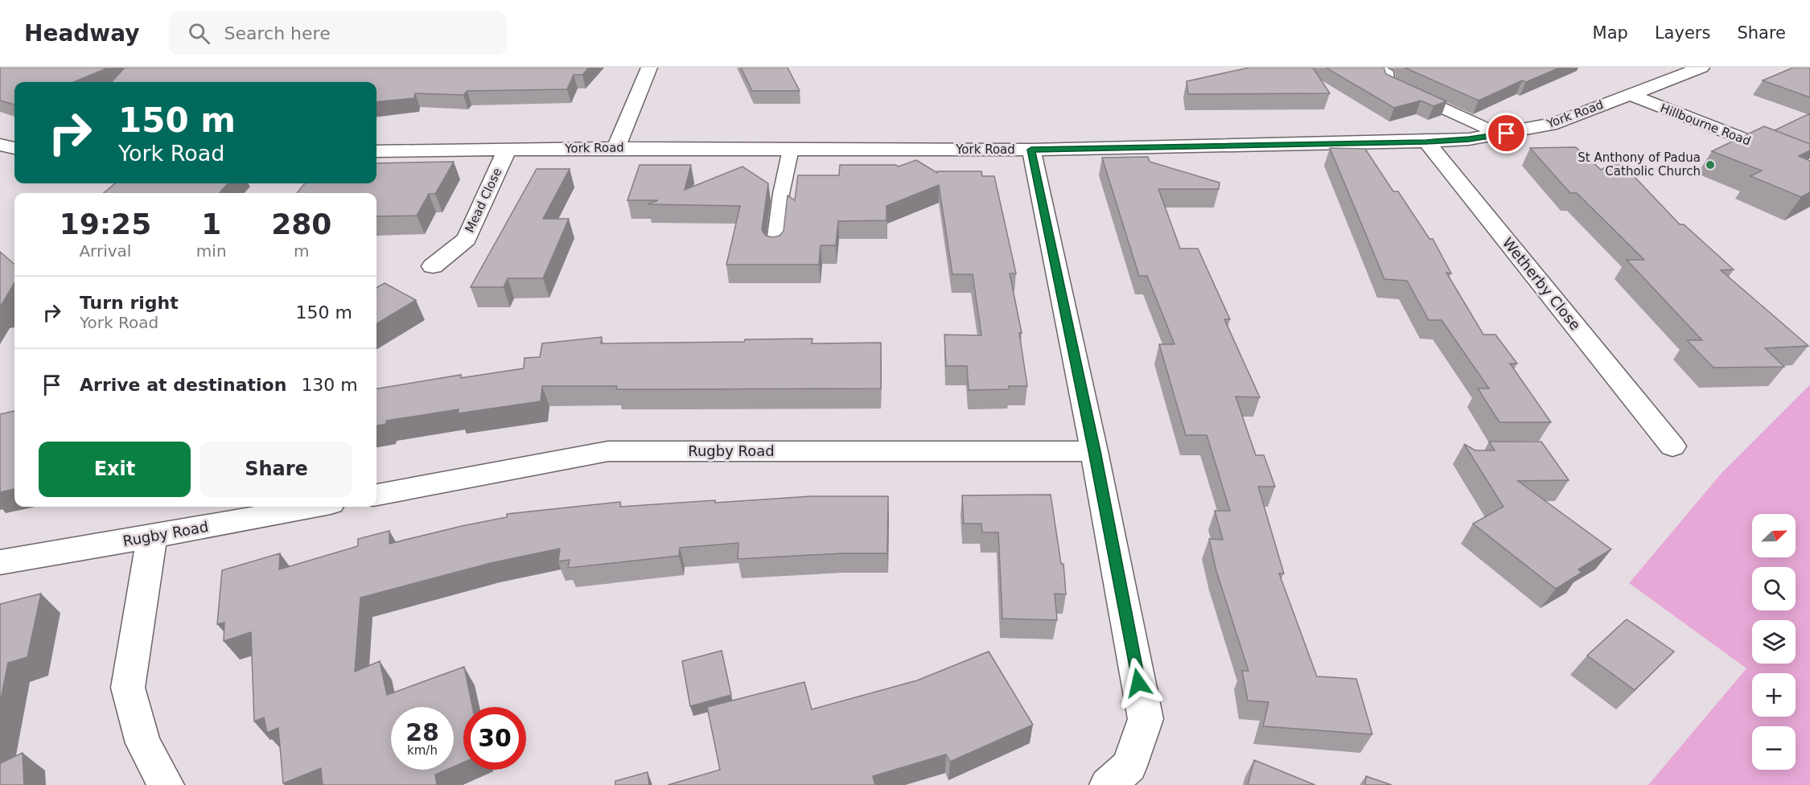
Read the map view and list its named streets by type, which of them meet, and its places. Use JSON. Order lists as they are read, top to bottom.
{
  "streets": {
    "street": [
      "York Road",
      "Hillbourne Road",
      "Mead Close",
      "Wetherby Close",
      "Rugby Road"
    ]
  },
  "crossings": [
    ["York Road", "Hillbourne Road"],
    ["York Road", "Mead Close"],
    ["York Road", "Wetherby Close"]
  ],
  "places": ["St Anthony of Padua Catholic Church"],
  "north": "top right",
  "page": {
    "header": "Headway",
    "search": "Search here",
    "nav": ["Map", "Layers", "Share"],
    "turn": ["150 m", "York Road"],
    "eta": [
      "19:25",
      "Arrival",
      "1",
      "min",
      "280",
      "m"
    ],
    "list": [
      {
        "name": "Turn right",
        "note": "York Road",
        "value": "150 m"
      },
      {
        "name": "Arrive at destination",
        "value": "130 m"
      }
    ],
    "buttons": ["Exit", "Share"],
    "map_buttons": ["+", "−"],
    "speed": "28 km/h",
    "limit": "30"
  }
}
